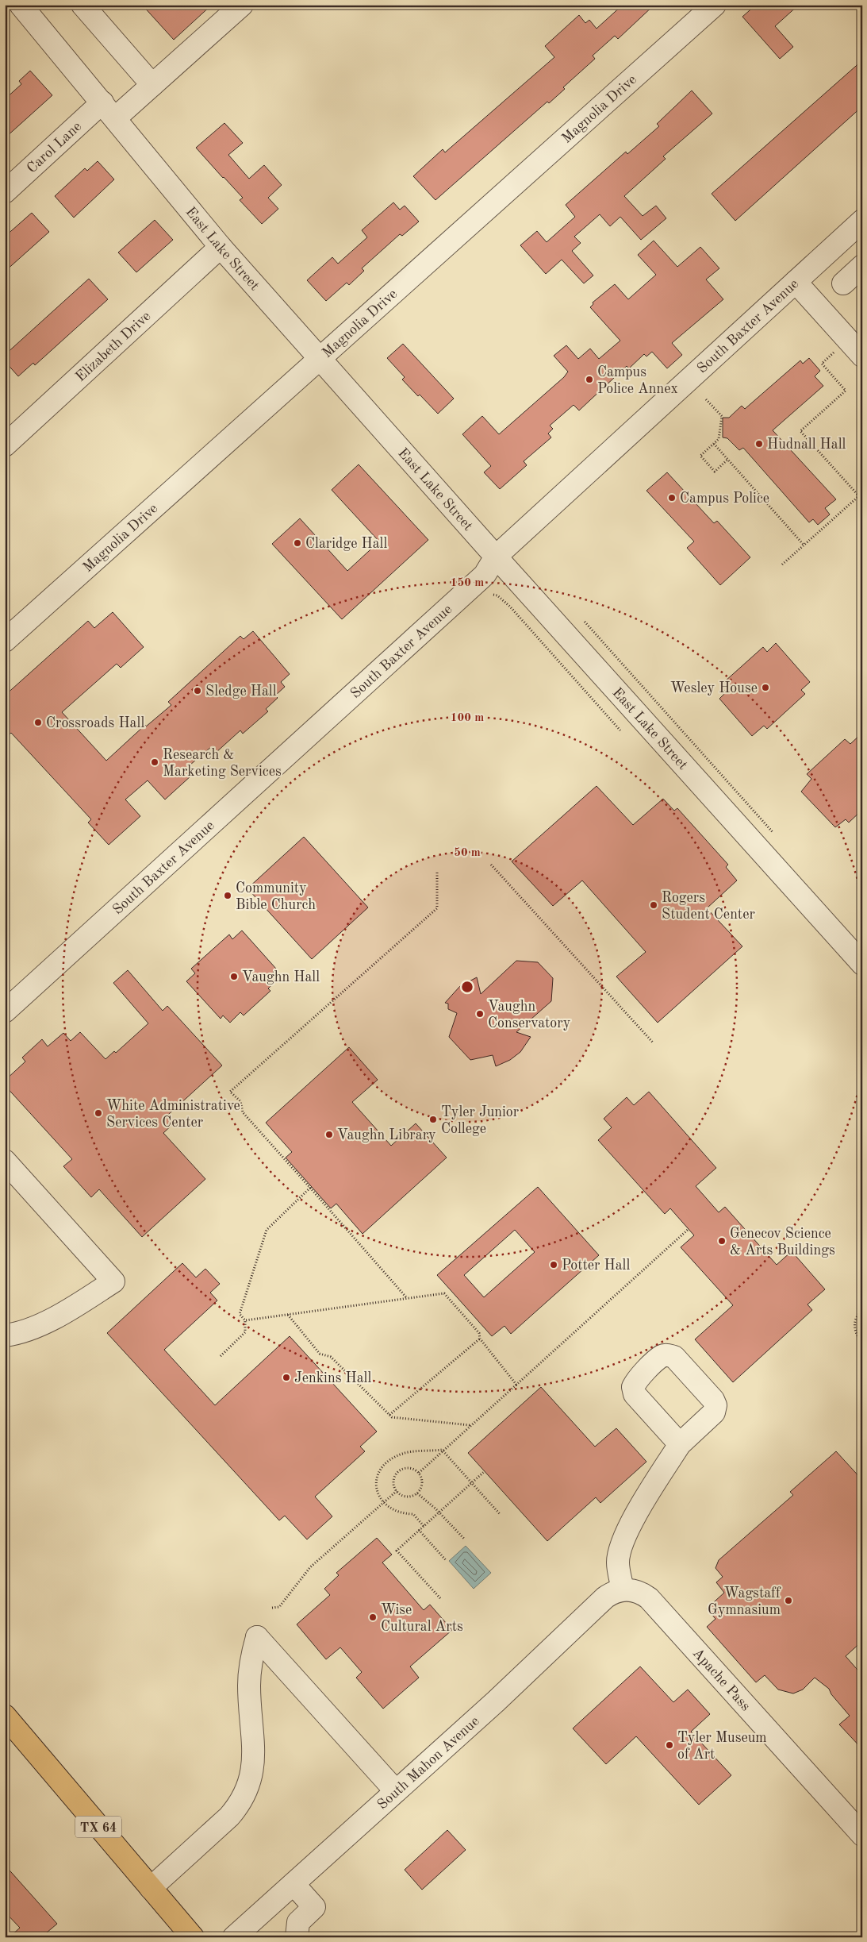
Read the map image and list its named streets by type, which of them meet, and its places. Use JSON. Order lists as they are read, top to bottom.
{
  "streets": {
    "main road": ["TX 64"],
    "street": [
      "Magnolia Drive",
      "Carol Lane",
      "East Lake Street",
      "South Baxter Avenue",
      "Elizabeth Drive",
      "Apache Pass",
      "South Mahon Avenue"
    ]
  },
  "crossings": [
    ["Magnolia Drive", "East Lake Street"],
    ["Carol Lane", "East Lake Street"],
    ["East Lake Street", "South Baxter Avenue"],
    ["East Lake Street", "Elizabeth Drive"],
    ["Apache Pass", "South Mahon Avenue"]
  ],
  "places": [
    "Campus Police Annex",
    "Hudnall Hall",
    "Campus Police",
    "Claridge Hall",
    "Wesley House",
    "Sledge Hall",
    "Crossroads Hall",
    "Research & Marketing Services",
    "Community Bible Church",
    "Rogers Student Center",
    "Vaughn Hall",
    "Vaughn Conservatory",
    "White Administrative Services Center",
    "Tyler Junior College",
    "Vaughn Library",
    "Genecov Science & Arts Buildings",
    "Potter Hall",
    "Jenkins Hall",
    "Wagstaff Gymnasium",
    "Wise Cultural Arts",
    "Tyler Museum of Art"
  ],
  "rings": ["150 m", "100 m", "50 m"]
}
